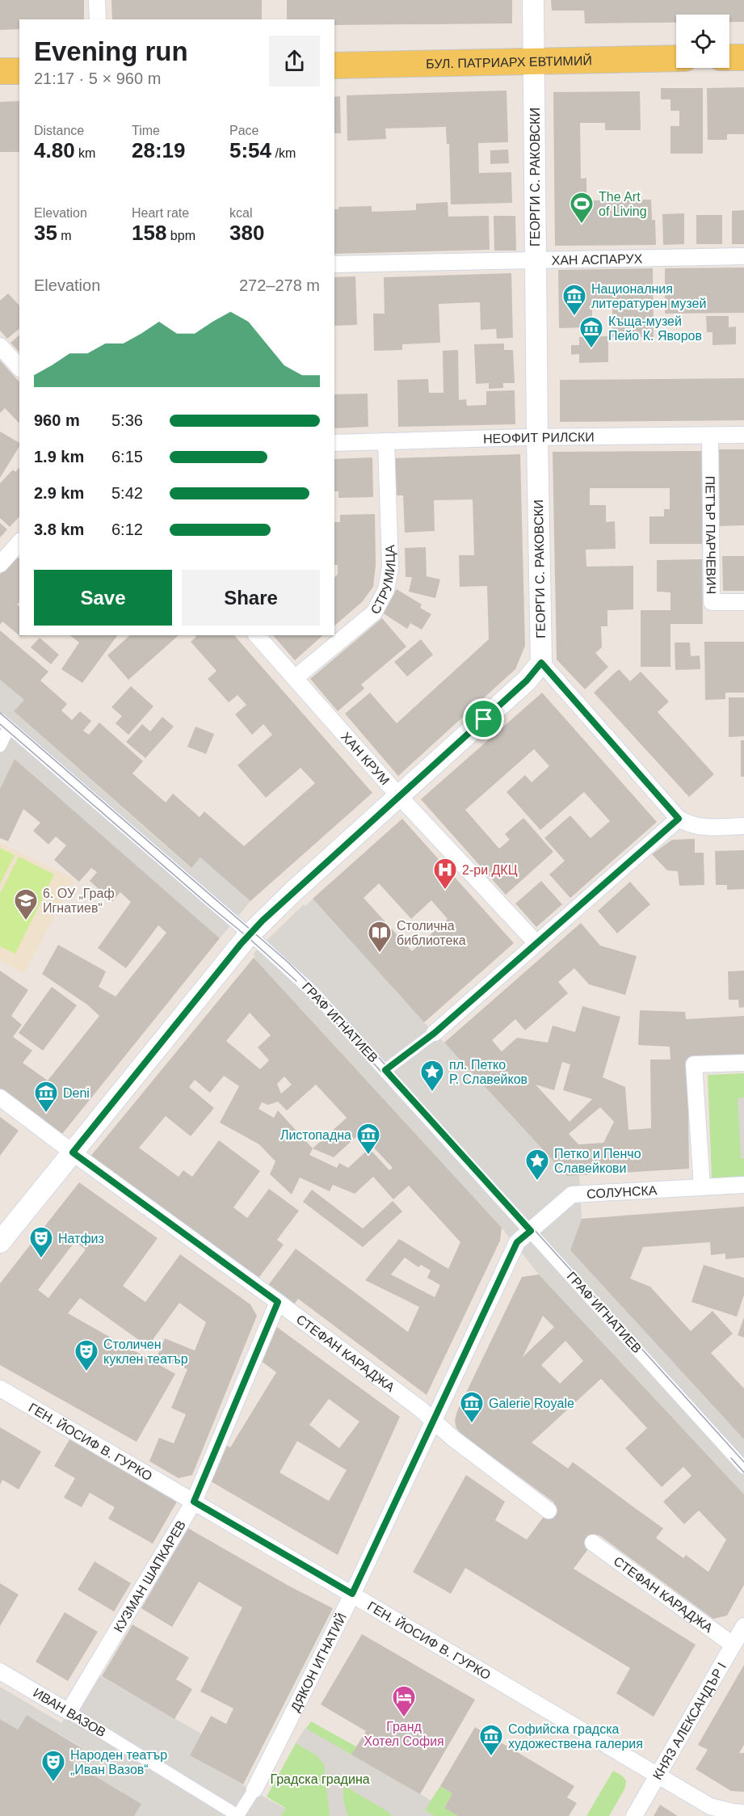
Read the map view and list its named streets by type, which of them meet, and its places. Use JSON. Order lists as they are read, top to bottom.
{
  "streets": {
    "main road": ["БУЛ. ПАТРИАРХ ЕВТИМИЙ"],
    "street": [
      "ГЕОРГИ С. РАКОВСКИ",
      "ХАН АСПАРУХ",
      "НЕОФИТ РИЛСКИ",
      "ПЕТЪР ПАРЧЕВИЧ",
      "СТРУМИЦА",
      "ХАН КРУМ",
      "ГРАФ ИГНАТИЕВ",
      "СОЛУНСКА",
      "СТЕФАН КАРАДЖА",
      "ГЕН. ЙОСИФ В. ГУРКО",
      "КУЗМАН ШАПКАРЕВ",
      "ДЯКОН ИГНАТИЙ",
      "ИВАН ВАЗОВ",
      "КНЯЗ АЛЕКСАНДЪР I"
    ]
  },
  "crossings": [
    ["БУЛ. ПАТРИАРХ ЕВТИМИЙ", "ГЕОРГИ С. РАКОВСКИ"],
    ["ГЕОРГИ С. РАКОВСКИ", "ХАН АСПАРУХ"],
    ["ГЕОРГИ С. РАКОВСКИ", "НЕОФИТ РИЛСКИ"],
    ["НЕОФИТ РИЛСКИ", "ПЕТЪР ПАРЧЕВИЧ"],
    ["НЕОФИТ РИЛСКИ", "СТРУМИЦА"],
    ["СТРУМИЦА", "ХАН КРУМ"],
    ["ГРАФ ИГНАТИЕВ", "СОЛУНСКА"],
    ["СОЛУНСКА", "ДЯКОН ИГНАТИЙ"],
    ["СТЕФАН КАРАДЖА", "КУЗМАН ШАПКАРЕВ"],
    ["СТЕФАН КАРАДЖА", "ДЯКОН ИГНАТИЙ"],
    ["СТЕФАН КАРАДЖА", "КНЯЗ АЛЕКСАНДЪР I"],
    ["ГЕН. ЙОСИФ В. ГУРКО", "КУЗМАН ШАПКАРЕВ"],
    ["ГЕН. ЙОСИФ В. ГУРКО", "ДЯКОН ИГНАТИЙ"],
    ["ГЕН. ЙОСИФ В. ГУРКО", "КНЯЗ АЛЕКСАНДЪР I"],
    ["КУЗМАН ШАПКАРЕВ", "ИВАН ВАЗОВ"],
    ["ДЯКОН ИГНАТИЙ", "ИВАН ВАЗОВ"]
  ],
  "parks": ["Градска градина"],
  "places": {
    "sports": ["The Art of Living"],
    "museum": [
      "Националния литературен музей",
      "Къща-музей Пейо К. Яворов",
      "Deni",
      "Листопадна",
      "Galerie Royale",
      "Софийска градска художествена галерия"
    ],
    "hospital": ["2-ри ДКЦ"],
    "school or university": ["6. ОУ „Граф Игнатиев“"],
    "library": ["Столична библиотека"],
    "place": ["пл. Петко Р. Славейков", "Петко и Пенчо Славейкови"],
    "theatre": ["Натфиз", "Столичен куклен театър", "Народен театър „Иван Вазов“"],
    "hotel": ["Гранд Хотел София"]
  },
  "page": {
    "heading": ["Evening run", "21:17 · 5 × 960 m"],
    "stats": [
      ["Distance", "4.80 km"],
      ["Time", "28:19"],
      ["Pace", "5:54 /km"],
      ["Elevation", "35 m"],
      ["Heart rate", "158 bpm"],
      ["kcal", "380"]
    ],
    "chart": ["Elevation", "272–278 m"],
    "list": [
      {
        "name": "960 m",
        "note": "5:36"
      },
      {
        "name": "1.9 km",
        "note": "6:15"
      },
      {
        "name": "2.9 km",
        "note": "5:42"
      },
      {
        "name": "3.8 km",
        "note": "6:12"
      }
    ],
    "buttons": ["Save", "Share"]
  }
}
